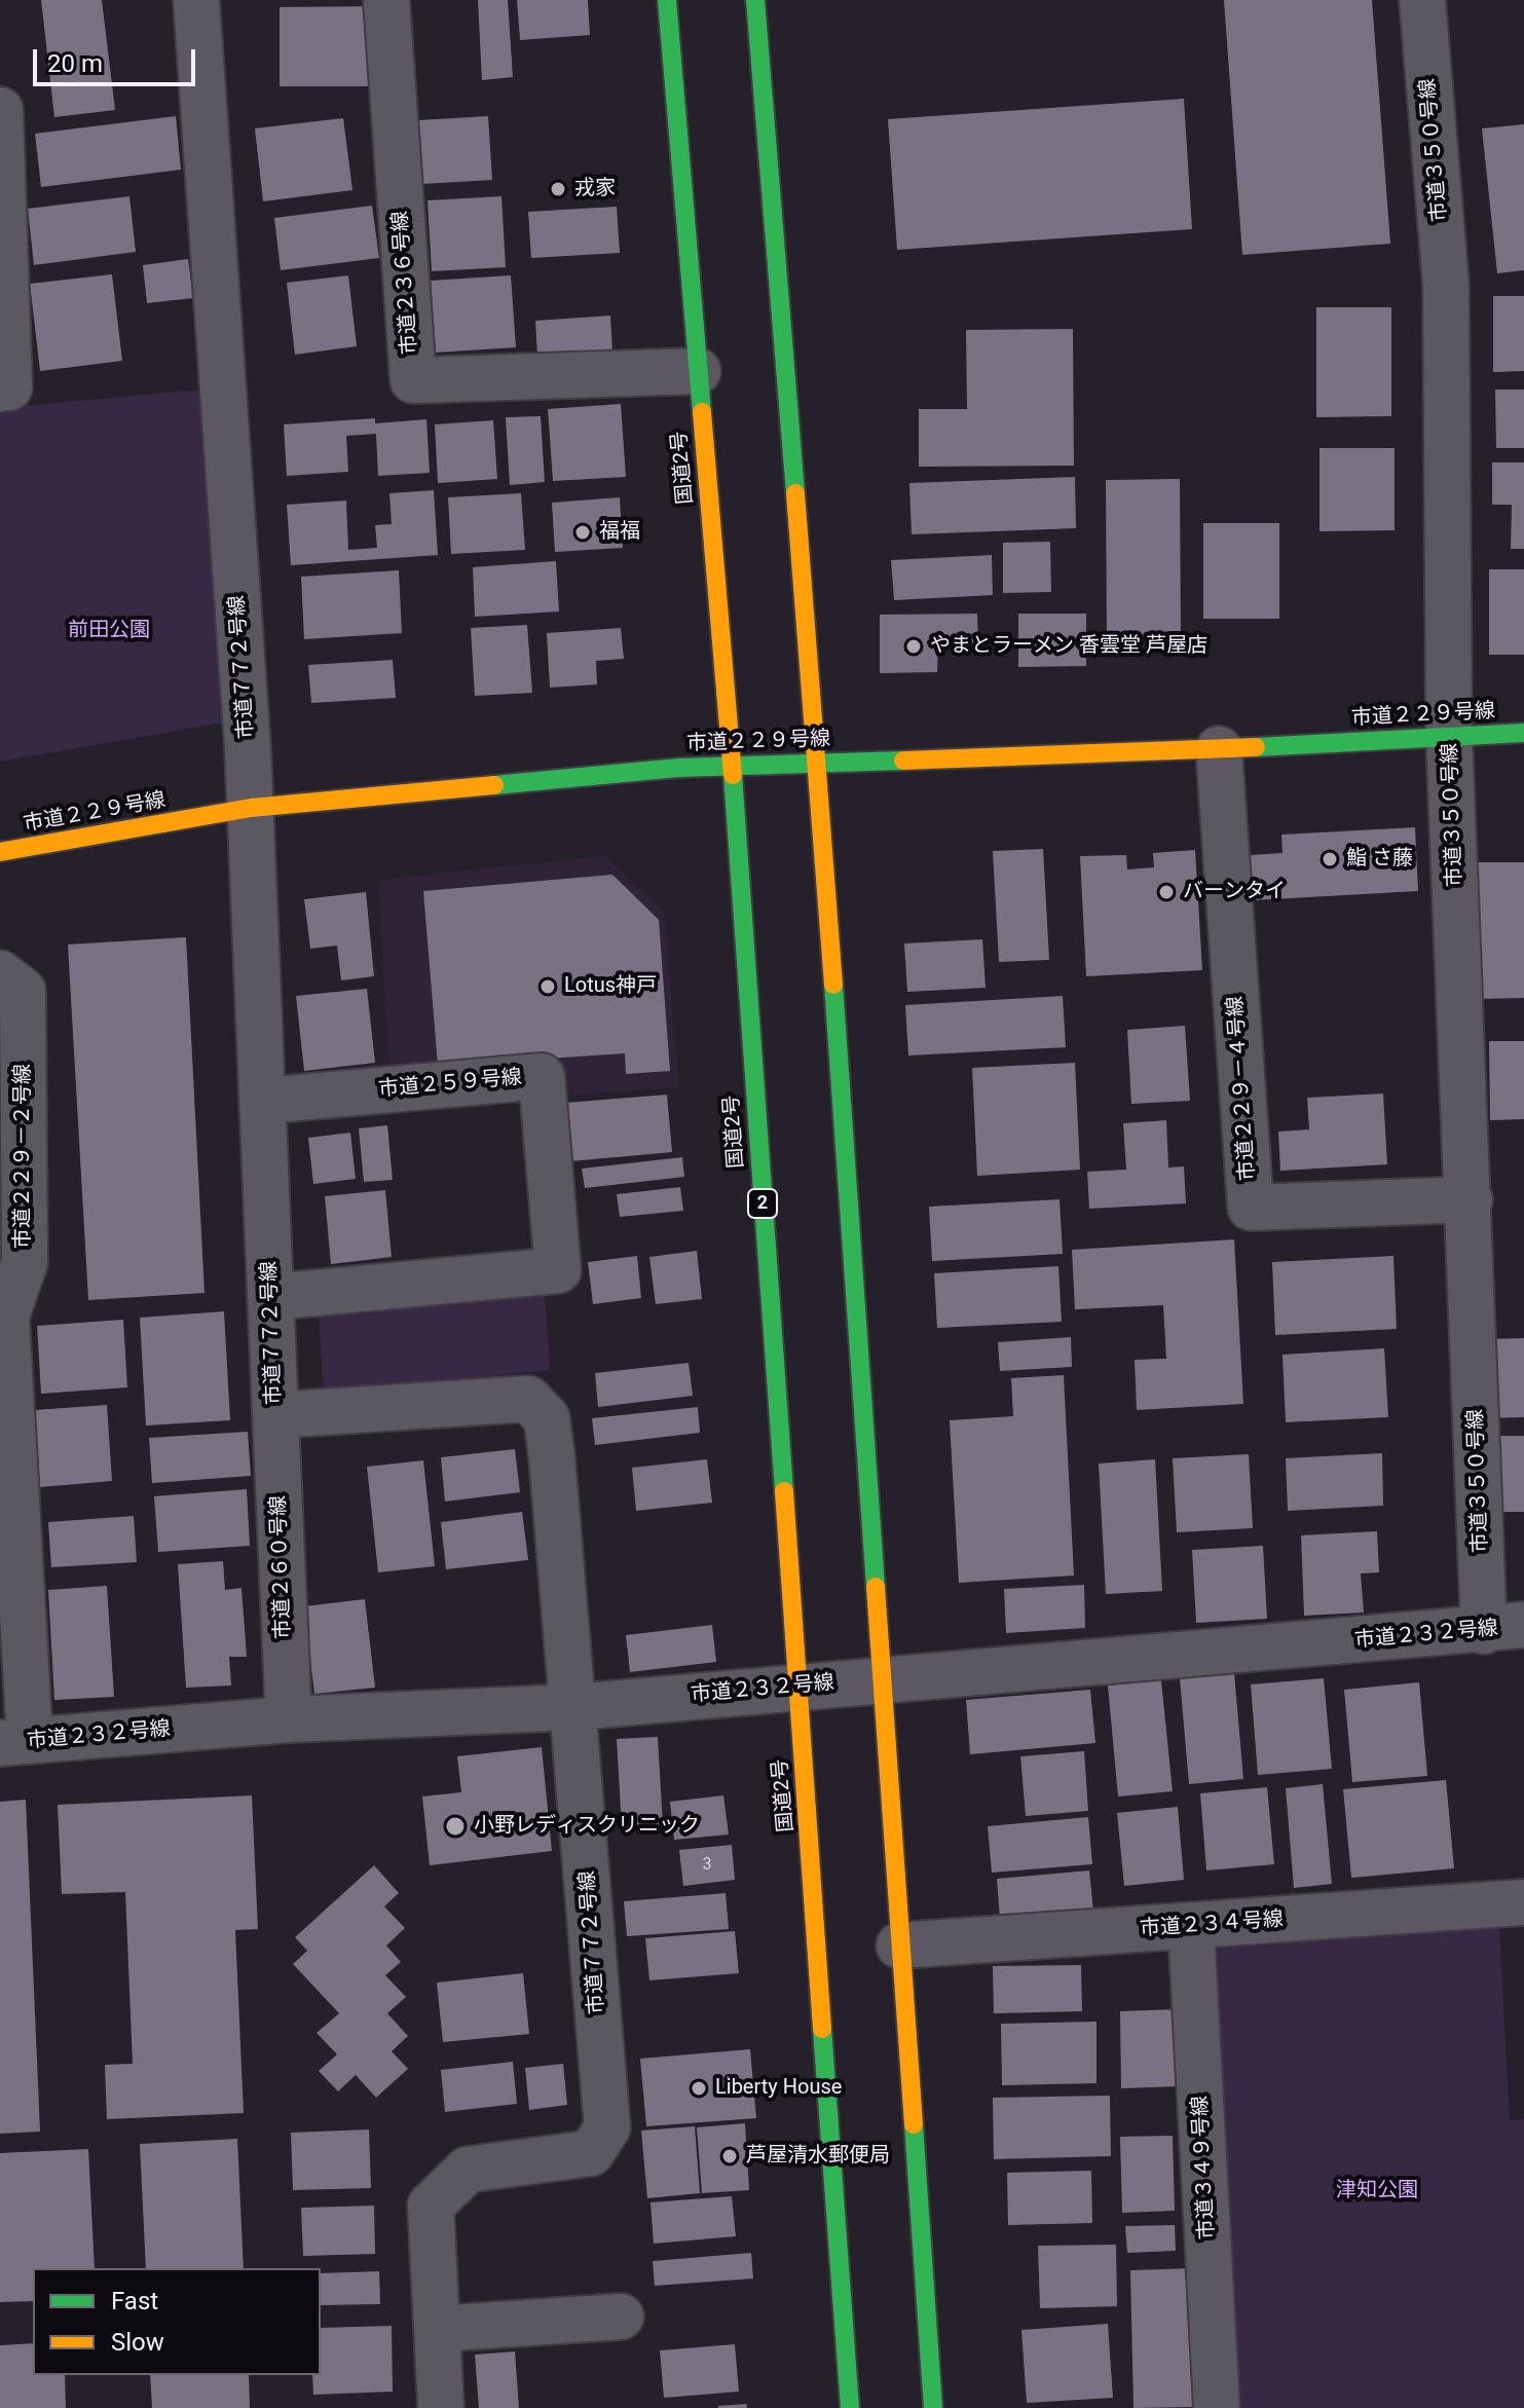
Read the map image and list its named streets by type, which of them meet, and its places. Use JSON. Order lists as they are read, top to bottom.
{
  "streets": {
    "main road": ["国道2号", "市道２２９号線", "2"],
    "street": [
      "市道３５０号線",
      "市道２３６号線",
      "市道７７２号線",
      "市道２５９号線",
      "市道２２９－４号線",
      "市道２２９－２号線",
      "市道２６０号線",
      "市道２３２号線",
      "市道２３４号線",
      "市道３４９号線"
    ]
  },
  "crossings": [
    ["市道３５０号線", "市道２２９号線"],
    ["市道３５０号線", "市道２２９－４号線"],
    ["市道３５０号線", "市道２３２号線"],
    ["市道２３６号線", "国道2号"],
    ["国道2号", "市道２２９号線"],
    ["国道2号", "市道２３２号線"],
    ["市道７７２号線", "市道２２９号線"],
    ["市道７７２号線", "市道２５９号線"],
    ["市道７７２号線", "市道２６０号線"],
    ["市道７７２号線", "市道２３２号線"],
    ["市道２２９号線", "市道２２９－４号線"],
    ["市道２２９－２号線", "市道２３２号線"],
    ["市道２６０号線", "市道２３２号線"],
    ["市道２３４号線", "市道３４９号線"]
  ],
  "parks": ["前田公園", "津知公園"],
  "places": [
    "戎家",
    "福福",
    "やまとラーメン 香雲堂 芦屋店",
    "鮨 さ藤",
    "バーンタイ",
    "Lotus神戸",
    "小野レディスクリニック",
    "Liberty House",
    "芦屋清水郵便局"
  ],
  "house_numbers": ["3"],
  "legend": ["Fast", "Slow"],
  "scale_bar": "20 m"
}
